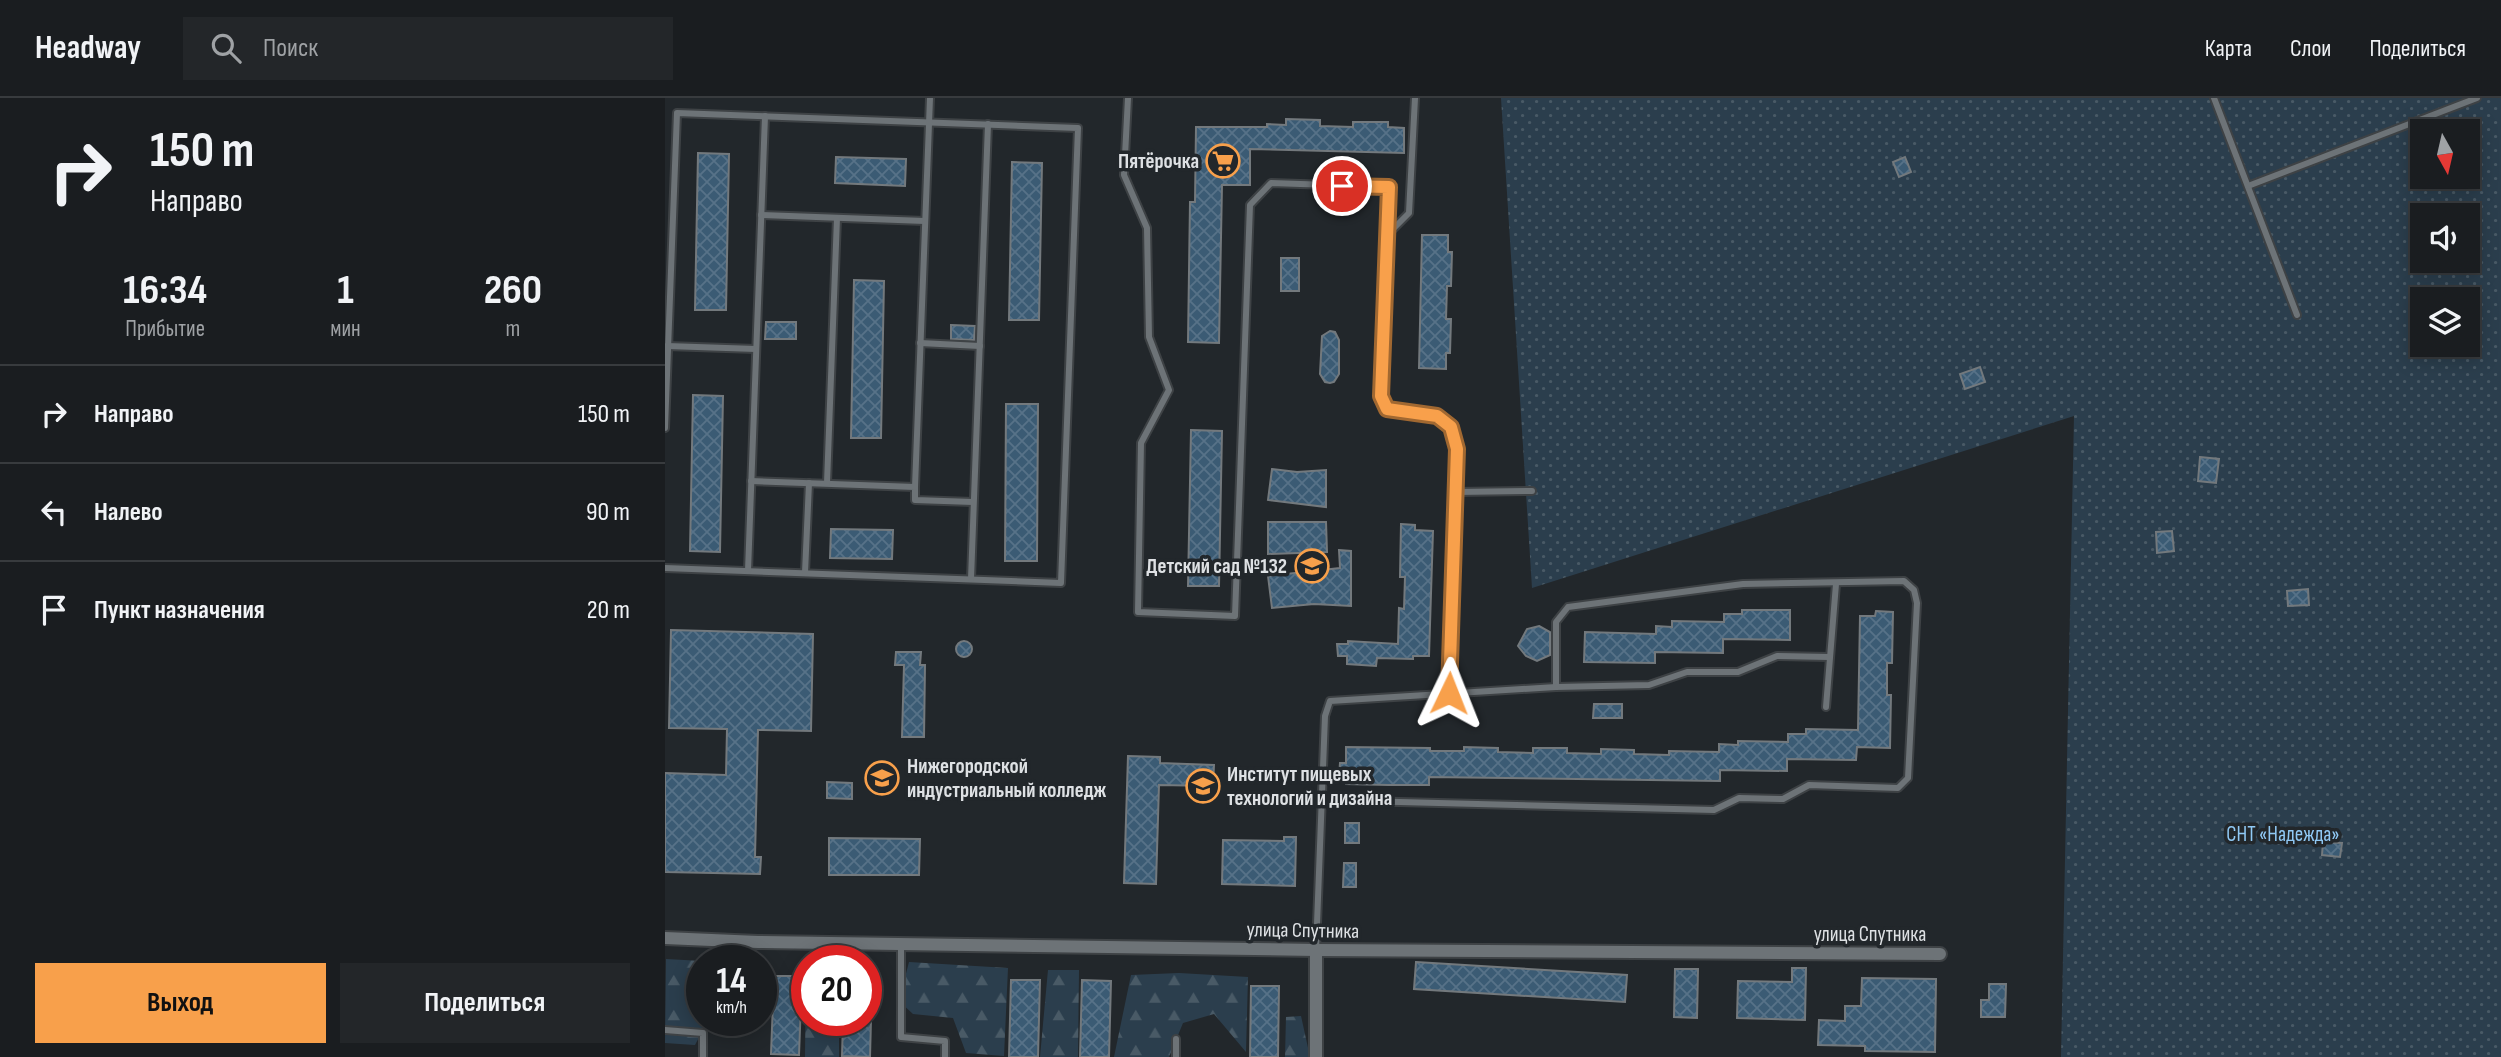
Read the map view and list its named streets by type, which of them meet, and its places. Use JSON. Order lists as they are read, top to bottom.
{
  "streets": {
    "street": ["улица Спутника"]
  },
  "parks": ["СНТ «Надежда»"],
  "places": {
    "supermarket": ["Пятёрочка"],
    "school or university": ["Детский сад №132", "Нижегородской индустриальный колледж", "Институт пищевых технологий и дизайна"]
  },
  "north": "bottom",
  "page": {
    "header": "Headway",
    "search": "Поиск",
    "nav": ["Карта", "Слои", "Поделиться"],
    "turn": ["150 m", "Направо"],
    "eta": [
      "16:34",
      "Прибытие",
      "1",
      "мин",
      "260",
      "m"
    ],
    "list": [
      {
        "name": "Направо",
        "value": "150 m"
      },
      {
        "name": "Налево",
        "value": "90 m"
      },
      {
        "name": "Пункт назначения",
        "value": "20 m"
      }
    ],
    "speed": "14 km/h",
    "limit": "20",
    "buttons": ["Выход", "Поделиться"]
  }
}
